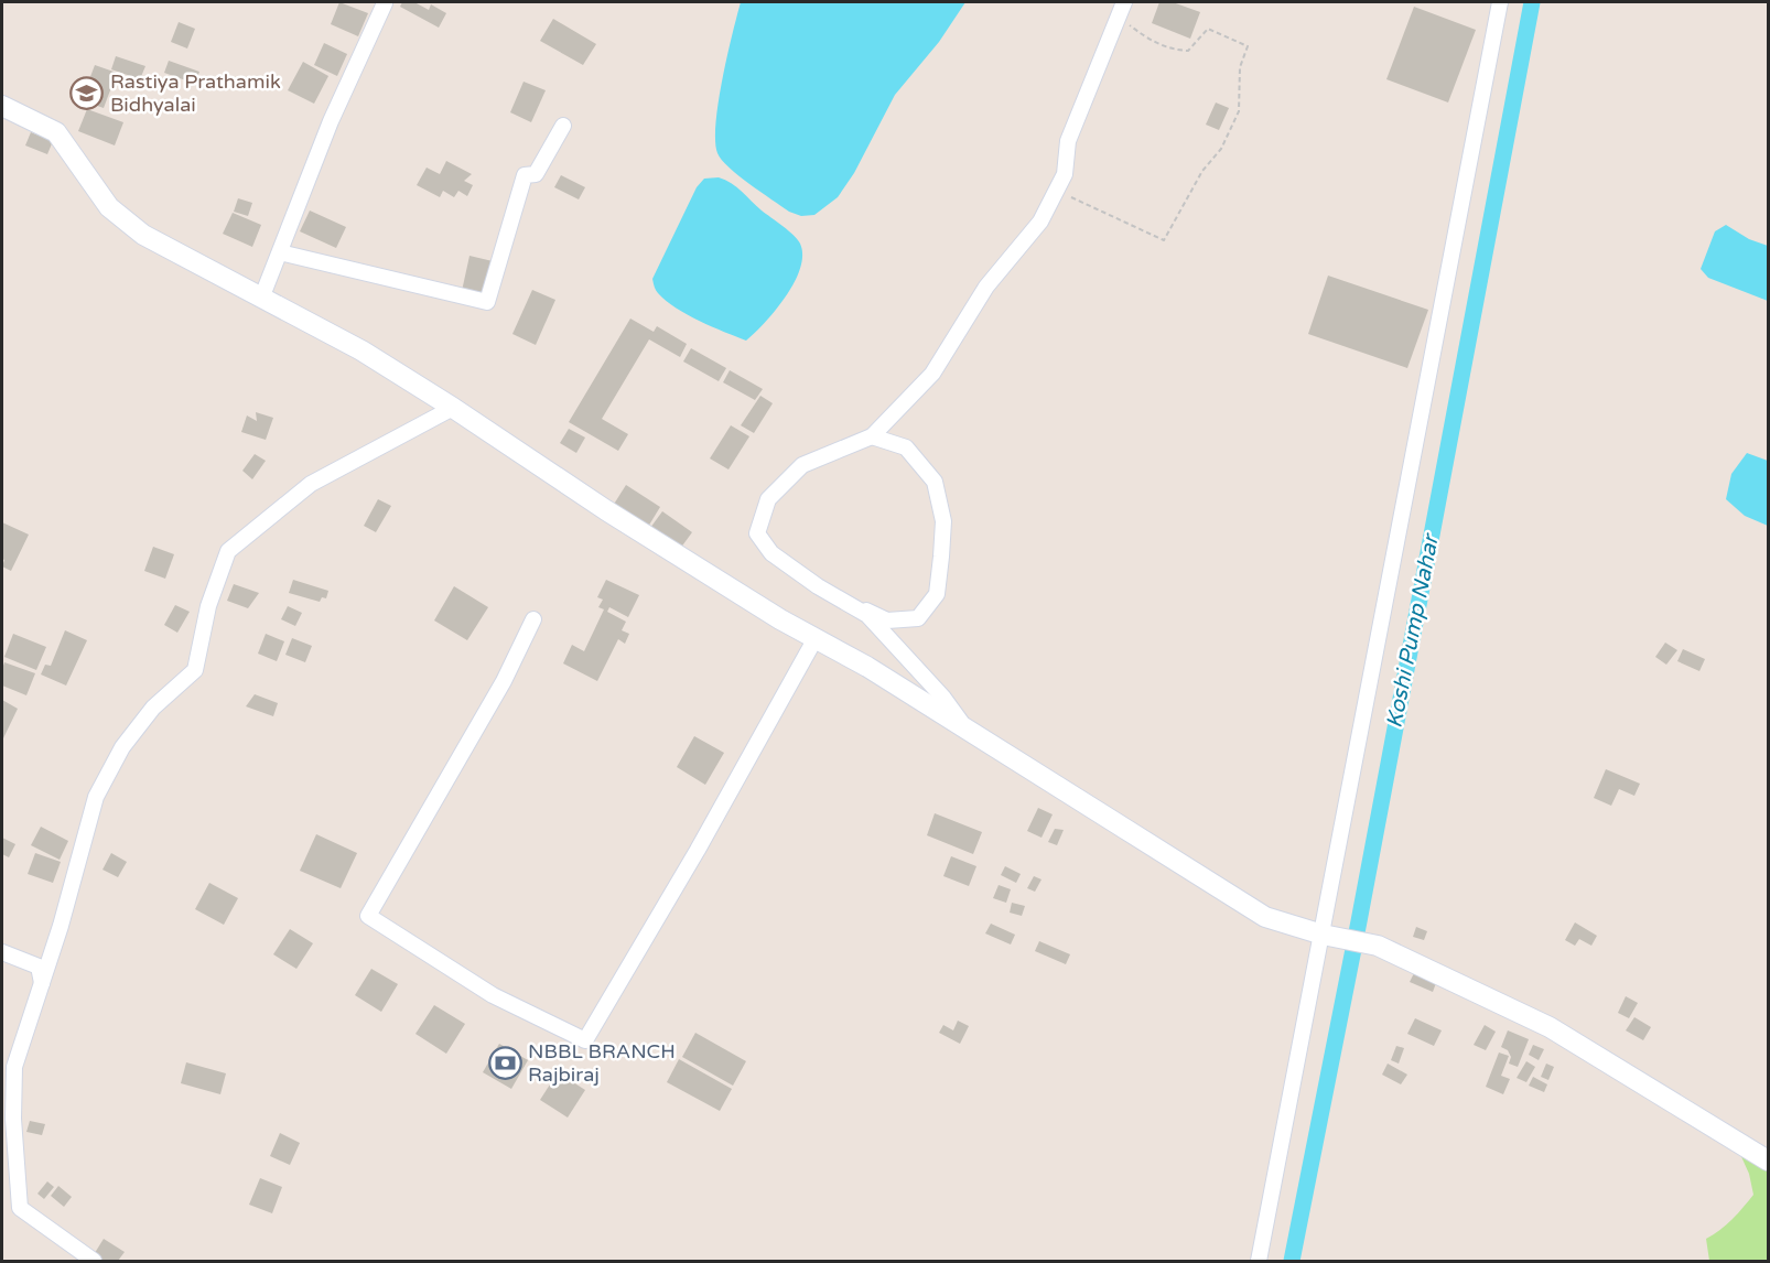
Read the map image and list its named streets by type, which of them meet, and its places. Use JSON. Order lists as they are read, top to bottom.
{
  "water": ["Koshi Pump Nahar"],
  "places": {
    "school or university": ["Rastiya Prathamik Bidhyalai"],
    "bank": ["NBBL BRANCH Rajbiraj"]
  }
}
